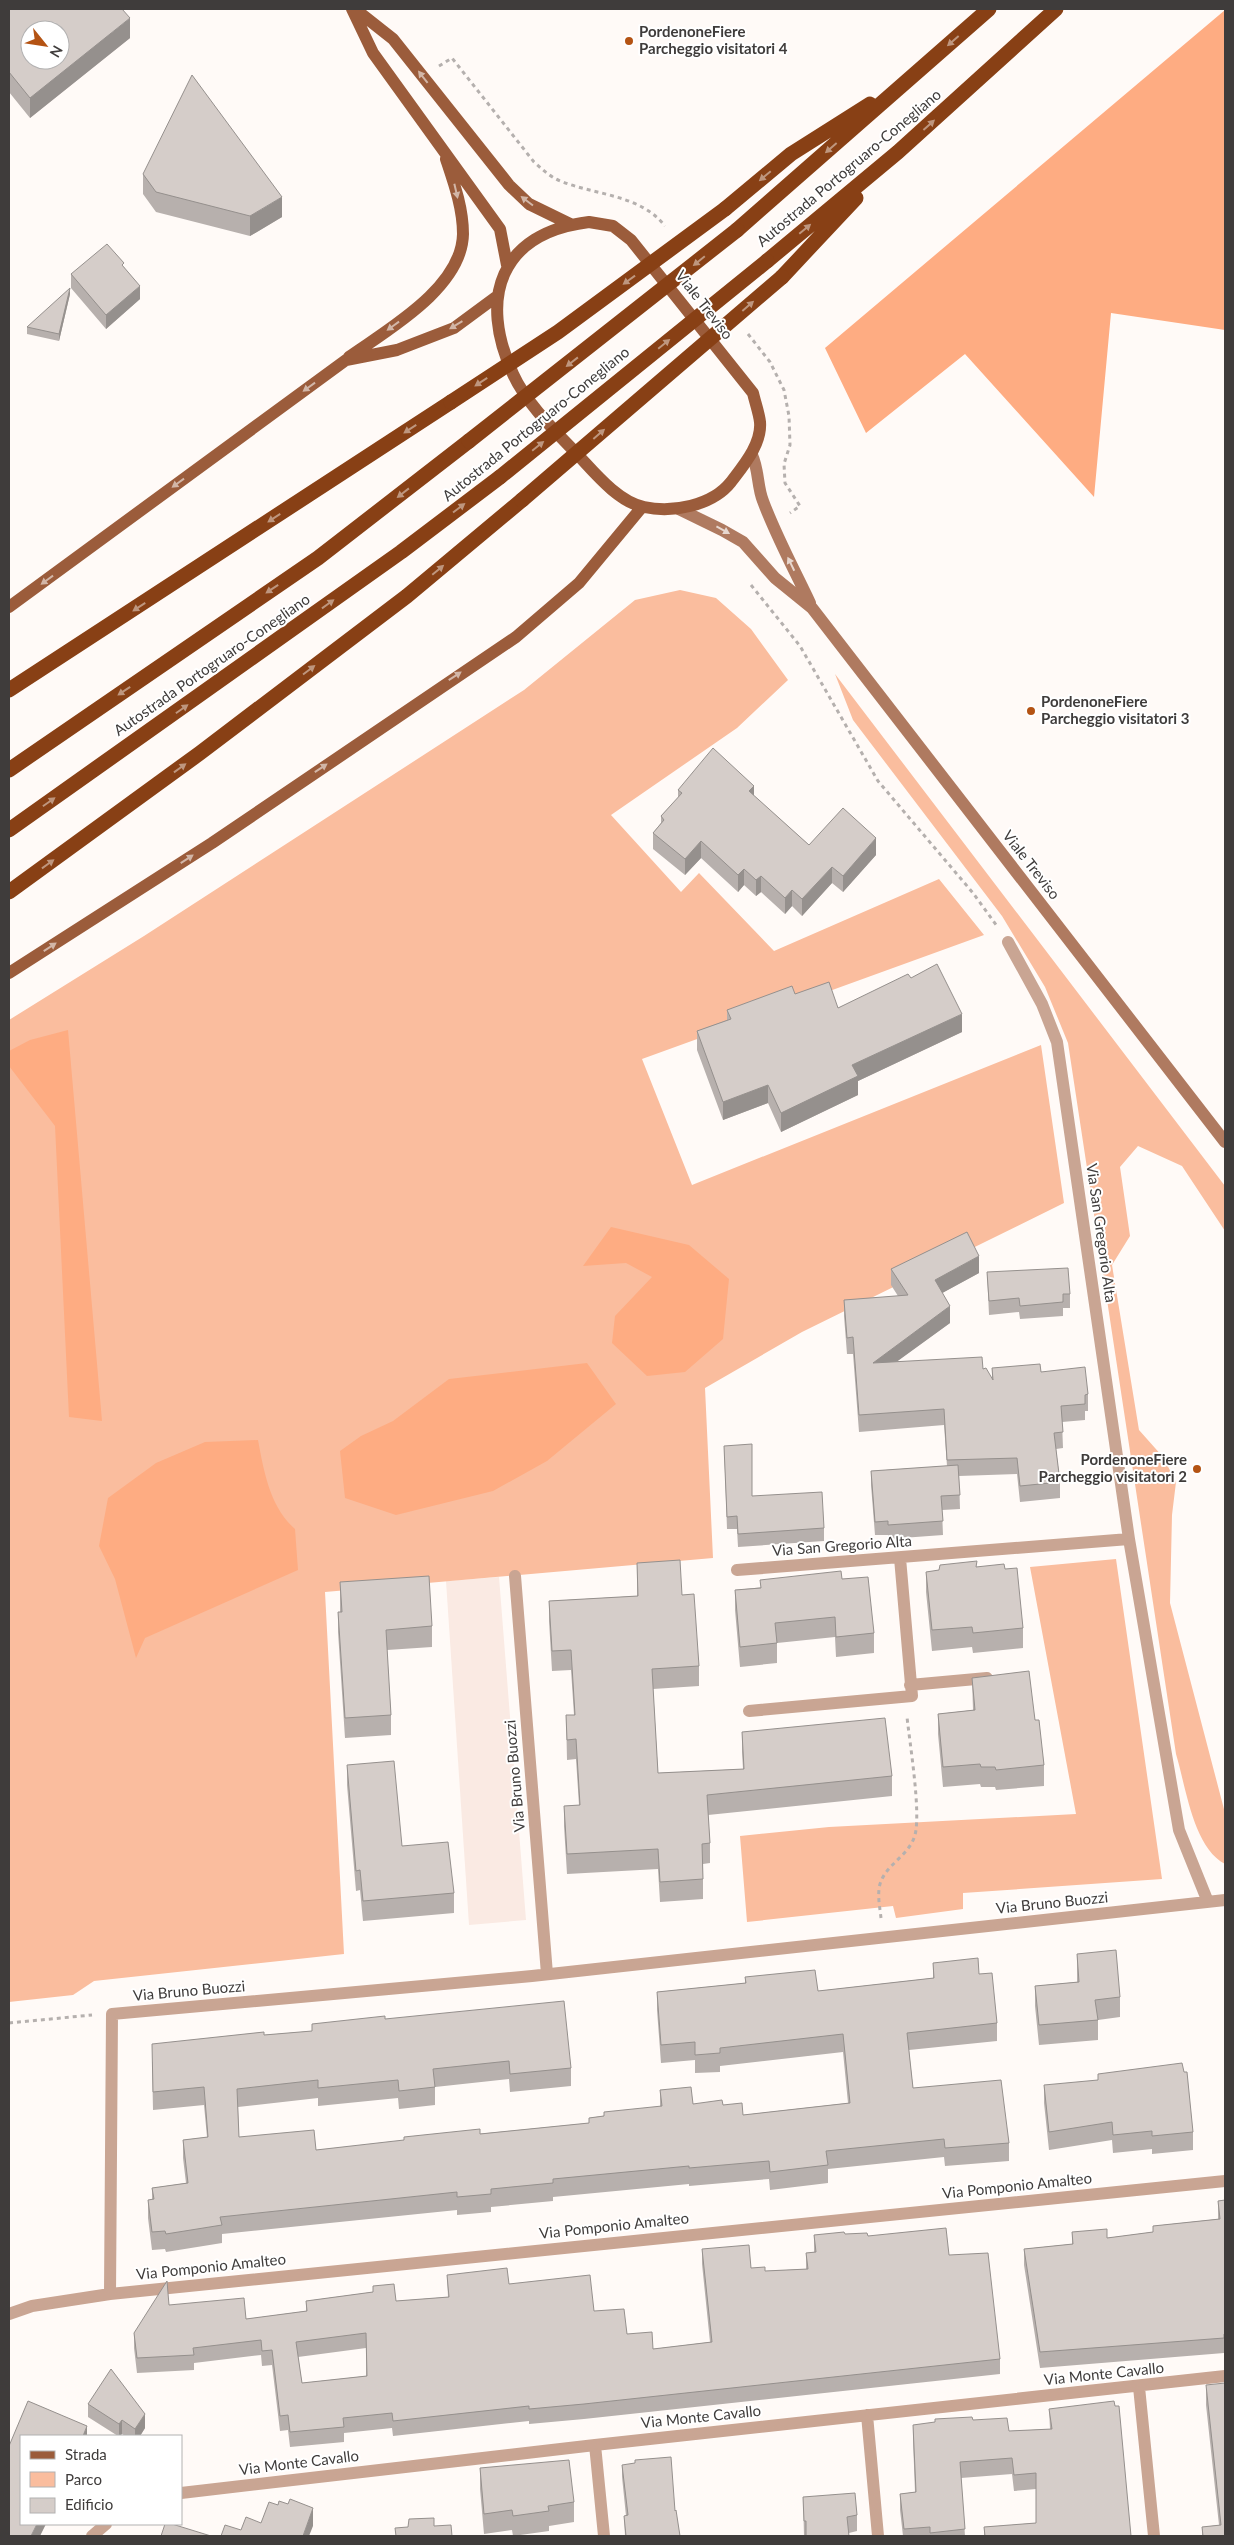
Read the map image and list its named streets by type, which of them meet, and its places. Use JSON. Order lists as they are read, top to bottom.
{
  "streets": {
    "highway": ["Autostrada Portogruaro-Conegliano"],
    "main road": ["Viale Treviso"],
    "street": [
      "Via San Gregorio Alta",
      "Via Bruno Buozzi",
      "Via Pomponio Amalteo",
      "Via Monte Cavallo"
    ]
  },
  "crossings": [
    ["Via San Gregorio Alta", "Via Bruno Buozzi"]
  ],
  "places": ["PordenoneFiere Parcheggio visitatori 4", "PordenoneFiere Parcheggio visitatori 3", "PordenoneFiere Parcheggio visitatori 2"],
  "legend": ["Strada", "Parco", "Edificio"],
  "north": "bottom right"
}
